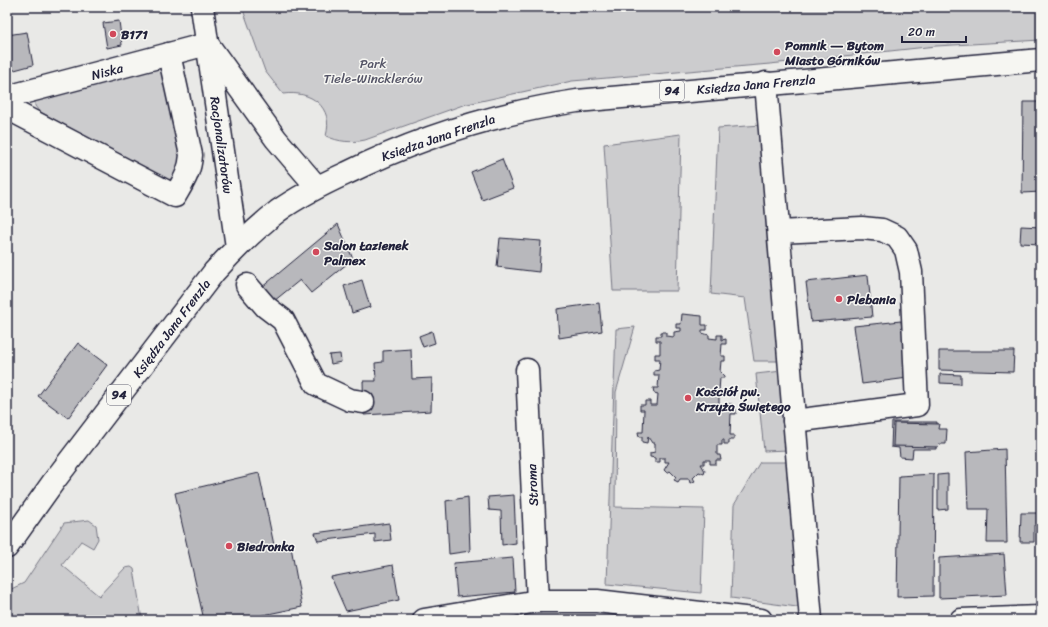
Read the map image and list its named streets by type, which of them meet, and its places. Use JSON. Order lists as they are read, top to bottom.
{
  "streets": {
    "street": [
      "Niska",
      "Księdza Jana Frenzla",
      "94",
      "Racjonalizatorów",
      "Stroma"
    ]
  },
  "crossings": [
    ["Niska", "Racjonalizatorów"],
    ["Księdza Jana Frenzla", "Racjonalizatorów"]
  ],
  "parks": ["Park Tiele-Wincklerów"],
  "places": [
    "B171",
    "Pomnik — Bytom Miasto Górników",
    "Salon Łazienek Palmex",
    "Plebania",
    "Kościół pw. Krzyża Świętego",
    "Biedronka"
  ],
  "scale_bar": "20 m"
}
